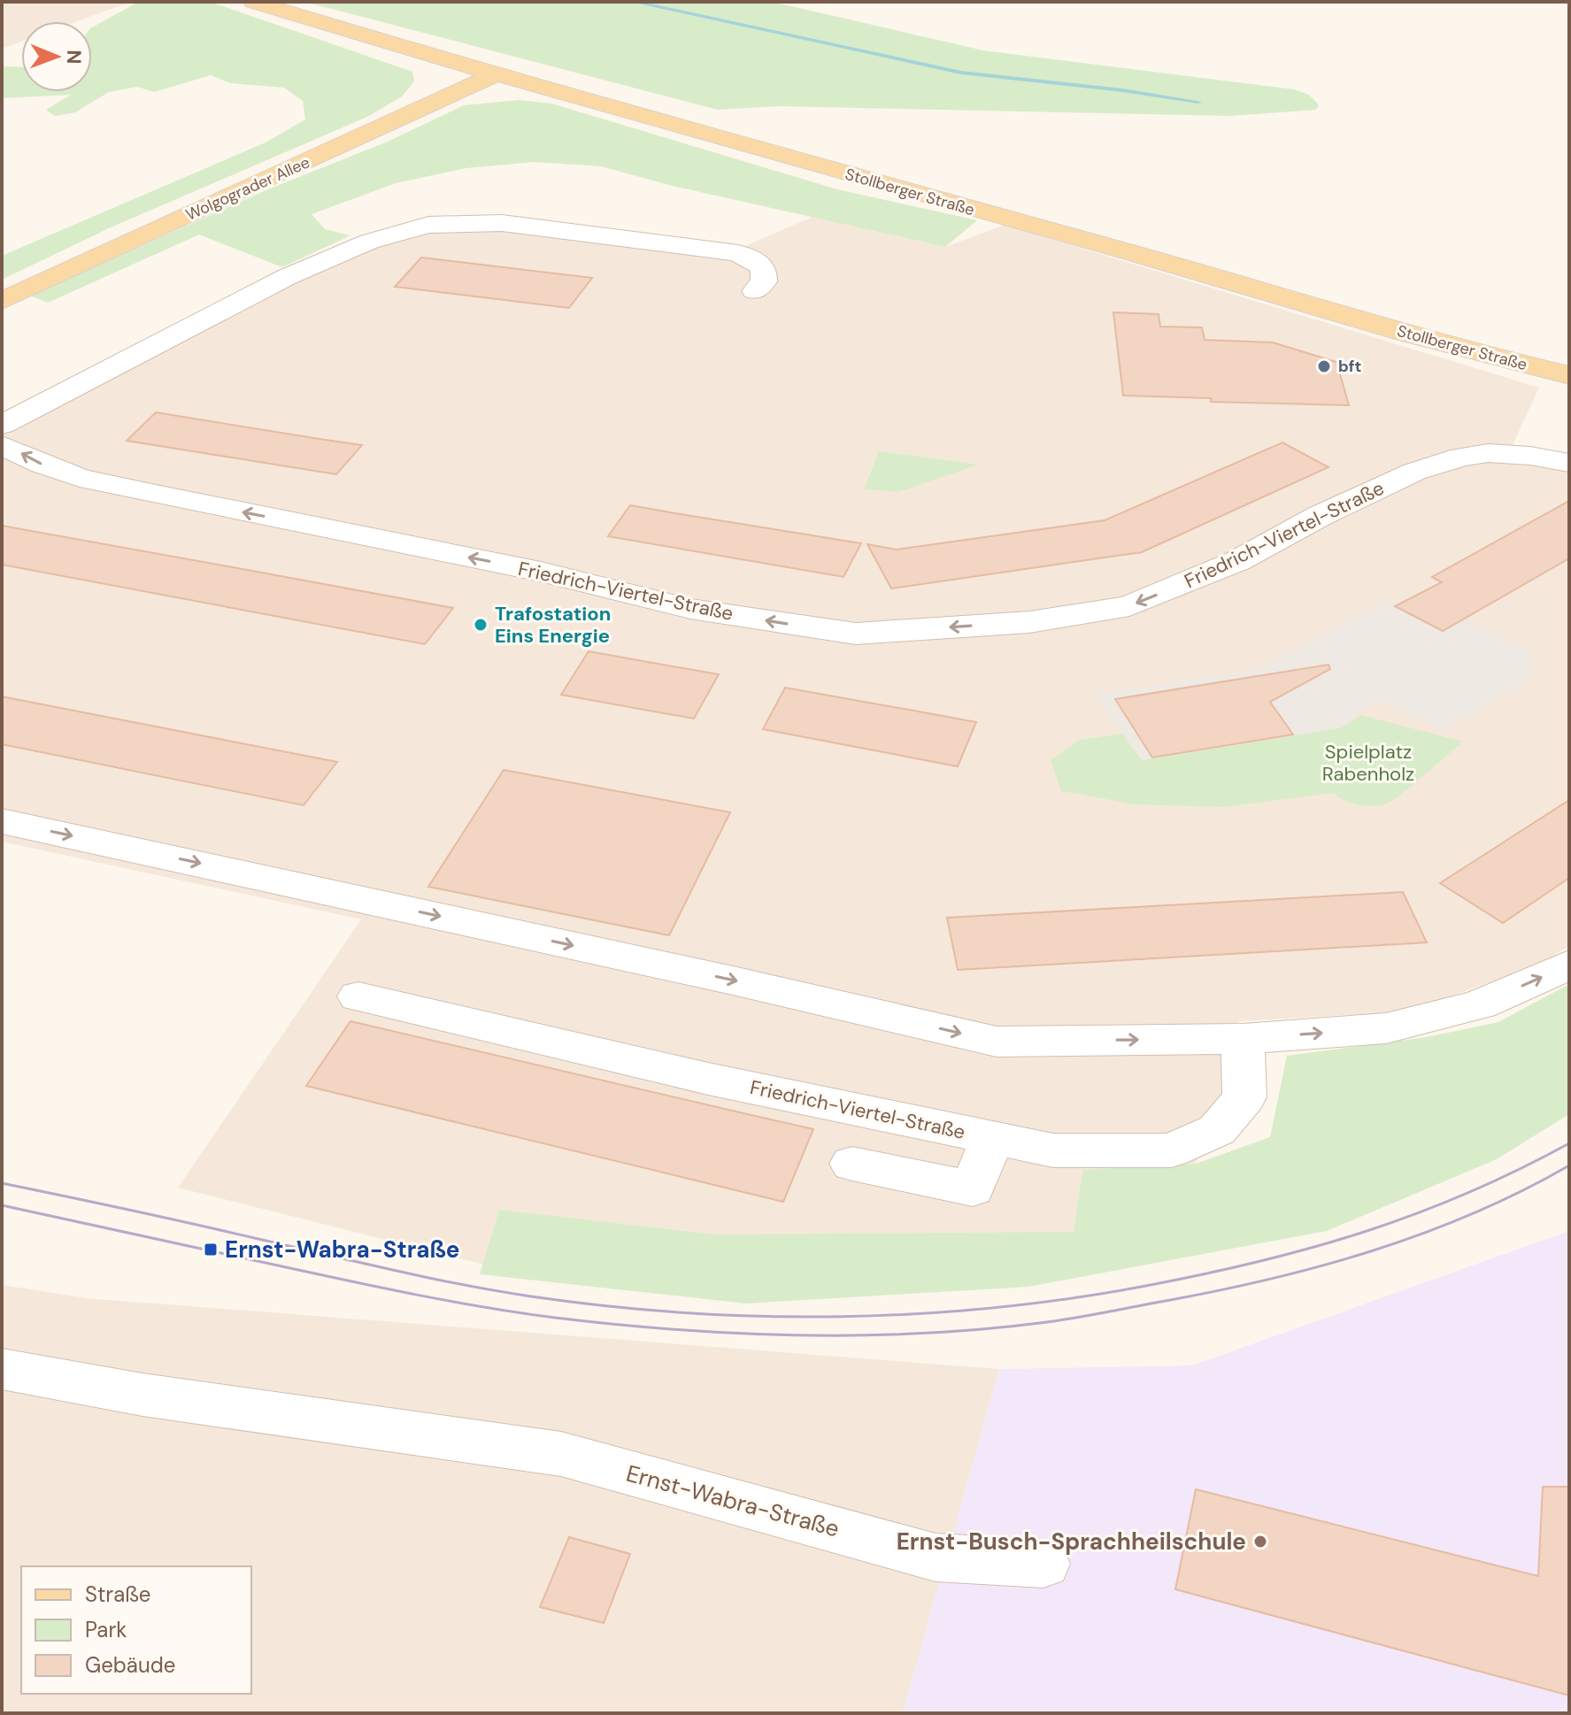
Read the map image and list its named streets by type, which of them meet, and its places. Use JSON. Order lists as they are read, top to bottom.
{
  "streets": {
    "main road": ["Wolgograder Allee", "Stollberger Straße"],
    "street": ["Friedrich-Viertel-Straße", "Ernst-Wabra-Straße"]
  },
  "crossings": [
    ["Wolgograder Allee", "Stollberger Straße"]
  ],
  "one_way": ["Friedrich-Viertel-Straße"],
  "parks": ["Spielplatz Rabenholz"],
  "places": {
    "other": ["bft", "Trafostation Eins Energie", "Ernst-Busch-Sprachheilschule"],
    "transit": ["Ernst-Wabra-Straße"]
  },
  "legend": ["Straße", "Park", "Gebäude"],
  "north": "right"
}
